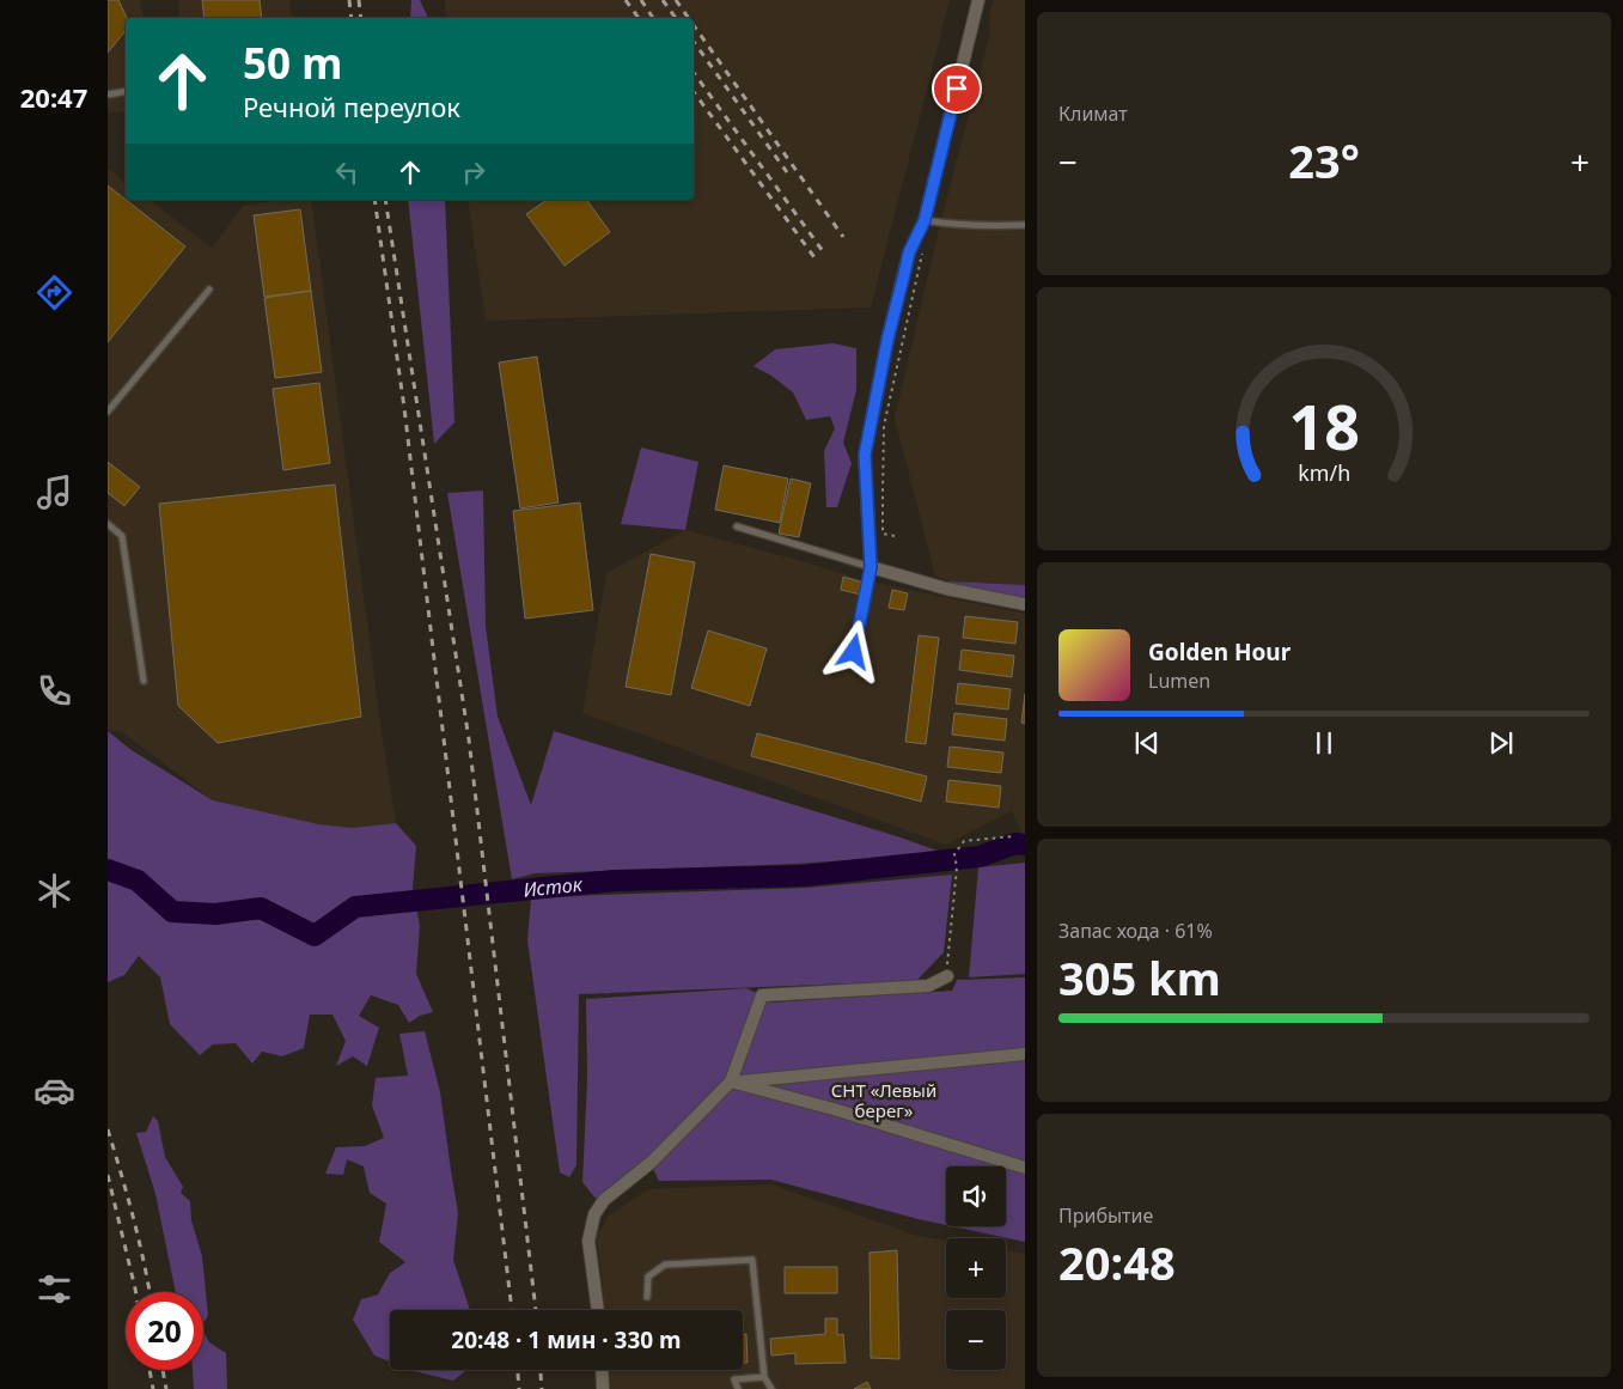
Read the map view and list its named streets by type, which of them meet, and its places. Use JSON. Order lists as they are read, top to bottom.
{
  "water": ["Исток"],
  "parks": ["СНТ «Левый берег»"],
  "page": {
    "tabs": "20:47",
    "tile": [
      "Климат",
      ["Запас хода · 61%", "305 km"],
      ["Прибытие", "20:48"]
    ],
    "turn": ["50 m", "Речной переулок"],
    "heat": ["−", "23°", "+"],
    "song": ["Golden Hour", "Lumen"],
    "map_buttons": ["+", "−"],
    "limit": "20",
    "trip": "20:48 · 1 мин · 330 m",
    "gauge": ["18", "km/h"]
  }
}
